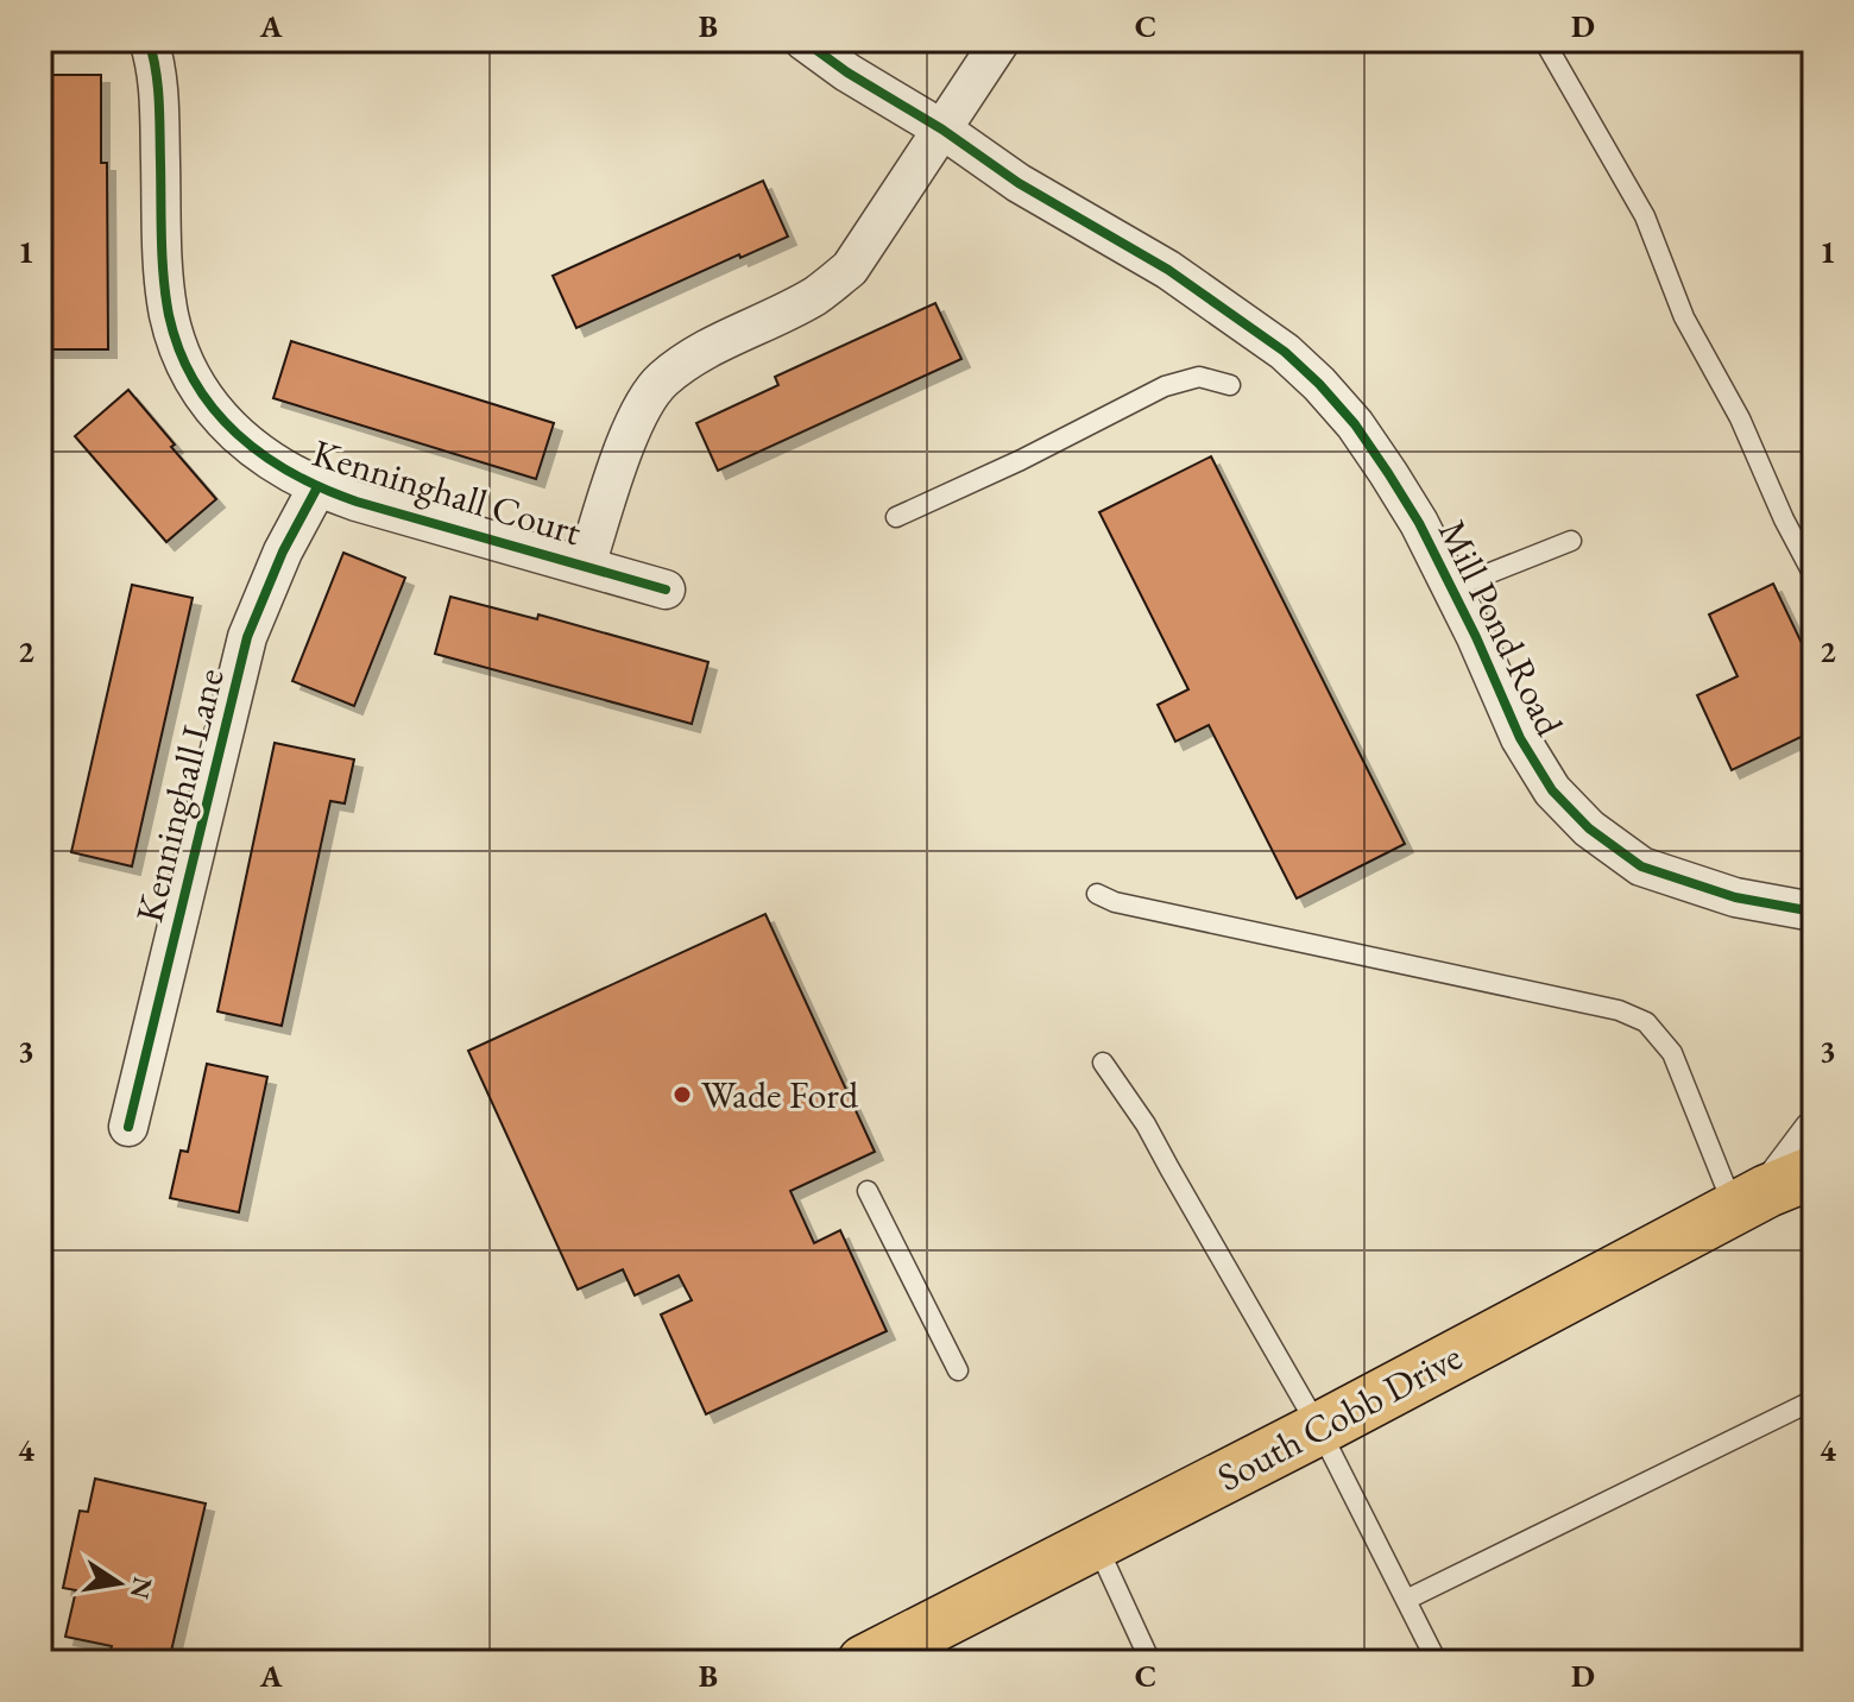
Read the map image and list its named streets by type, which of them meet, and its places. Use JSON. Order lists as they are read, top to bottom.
{
  "streets": {
    "main road": ["South Cobb Drive"],
    "street": ["Kenninghall Court", "Mill Pond Road", "Kenninghall Lane"]
  },
  "crossings": [
    ["Kenninghall Court", "Kenninghall Lane"]
  ],
  "places": ["Wade Ford"],
  "north": "right",
  "grid": {
    "columns": [
      "A",
      "B",
      "C",
      "D"
    ],
    "rows": [
      "1",
      "2",
      "3",
      "4"
    ]
  }
}
